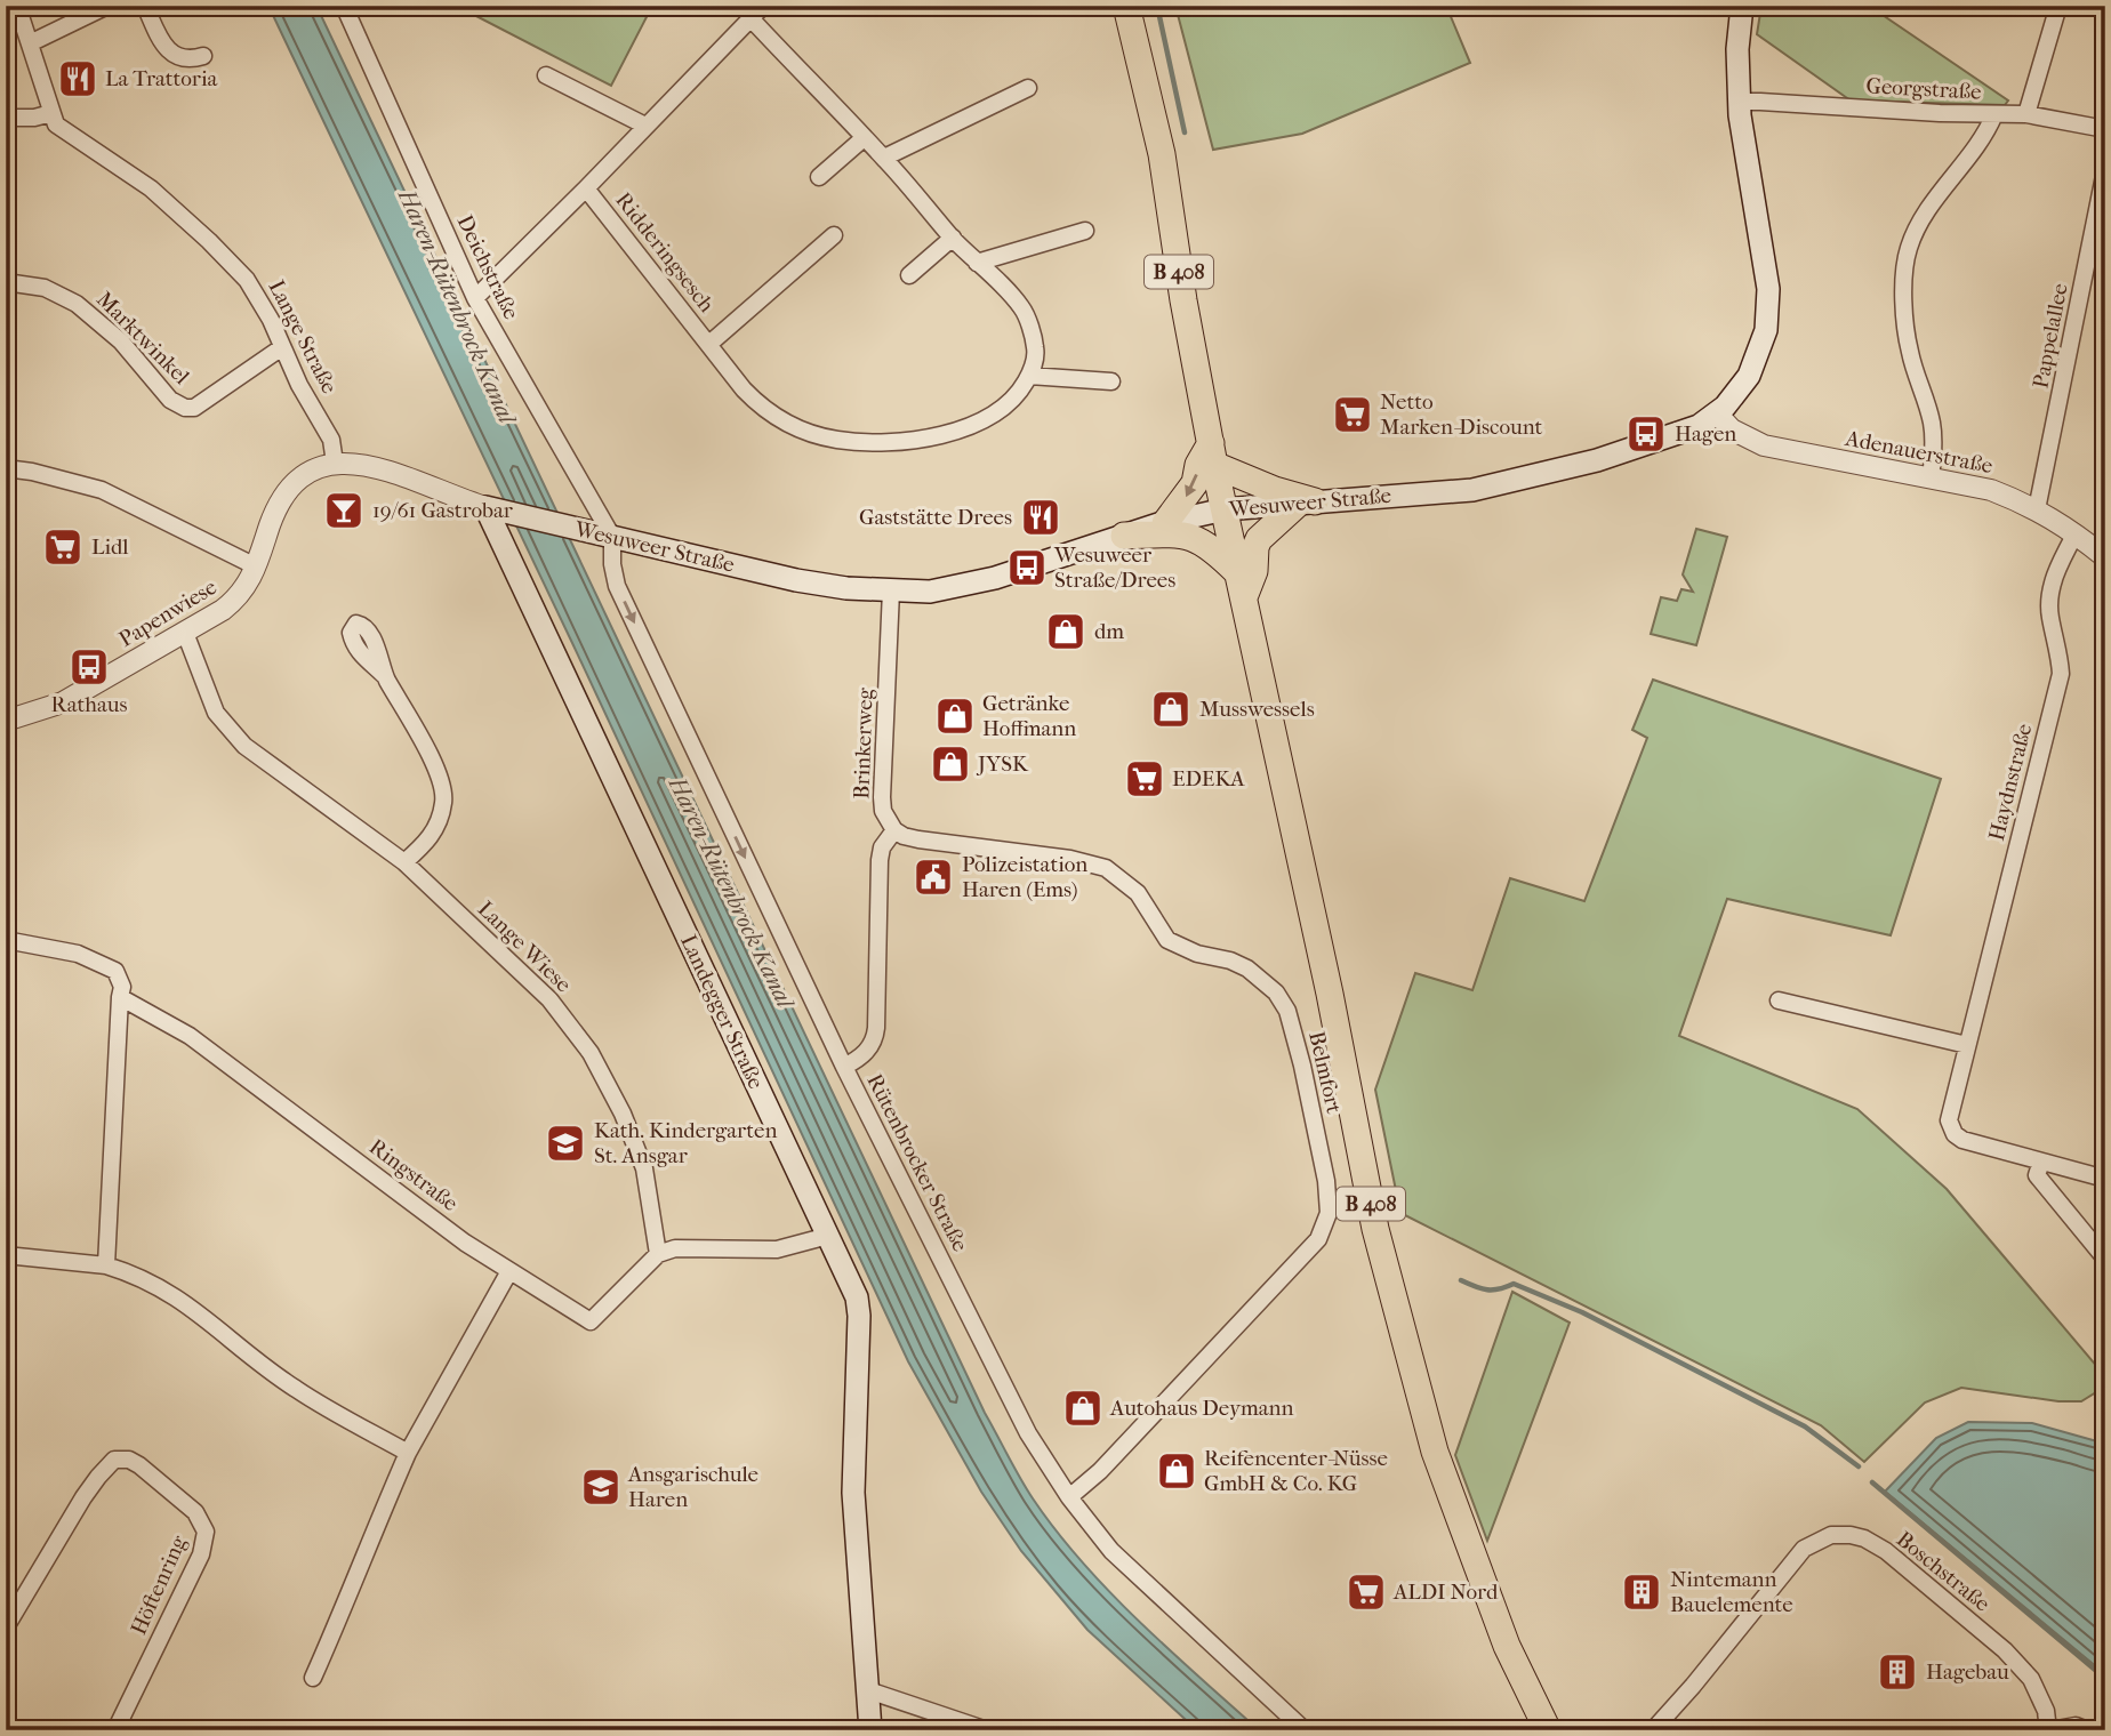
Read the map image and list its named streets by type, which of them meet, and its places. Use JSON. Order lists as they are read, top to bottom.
{
  "streets": {
    "main road": ["B 408", "Wesuweer Straße", "Landegger Straße"],
    "street": [
      "Georgstraße",
      "Ridderingsesch",
      "Deichstraße",
      "Pappelallee",
      "Lange Straße",
      "Marktwinkel",
      "Adenauerstraße",
      "Papenwiese",
      "Brinkerweg",
      "Haydnstraße",
      "Lange Wiese",
      "Belmfort",
      "Rütenbrocker Straße",
      "Ringstraße",
      "Boschstraße",
      "Höftenring"
    ]
  },
  "crossings": [
    ["Georgstraße", "Wesuweer Straße"],
    ["Ridderingsesch", "Deichstraße"],
    ["Deichstraße", "Wesuweer Straße"],
    ["Deichstraße", "Rütenbrocker Straße"],
    ["B 408", "Wesuweer Straße"],
    ["Pappelallee", "Adenauerstraße"],
    ["Lange Straße", "Marktwinkel"],
    ["Lange Straße", "Papenwiese"],
    ["Adenauerstraße", "Wesuweer Straße"],
    ["Adenauerstraße", "Haydnstraße"],
    ["Wesuweer Straße", "Brinkerweg"],
    ["Wesuweer Straße", "Landegger Straße"],
    ["Wesuweer Straße", "Rütenbrocker Straße"],
    ["Papenwiese", "Lange Wiese"],
    ["Brinkerweg", "Belmfort"],
    ["Lange Wiese", "Ringstraße"],
    ["Belmfort", "Rütenbrocker Straße"]
  ],
  "one_way": ["Rütenbrocker Straße"],
  "water": ["Haren-Rütenbrock Kanal"],
  "places": {
    "restaurant": ["La Trattoria", "Gaststätte Drees"],
    "supermarket": [
      "Netto Marken-Discount",
      "Lidl",
      "EDEKA",
      "ALDI Nord"
    ],
    "bus stop": ["Hagen", "Wesuweer Straße/Drees", "Rathaus"],
    "bar": ["19/61 Gastrobar"],
    "shop": [
      "dm",
      "Musswessels",
      "Getränke Hoffmann",
      "JYSK",
      "Autohaus Deymann",
      "Reifencenter-Nüsse GmbH & Co. KG"
    ],
    "public building": ["Polizeistation Haren (Ems)"],
    "school or university": ["Kath. Kindergarten St. Ansgar", "Ansgarischule Haren"],
    "building": ["Nintemann Bauelemente", "Hagebau"]
  }
}
